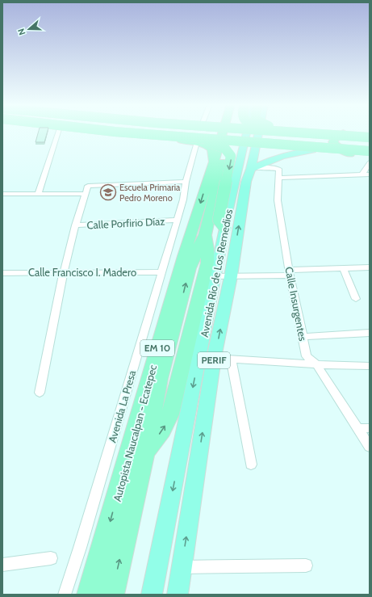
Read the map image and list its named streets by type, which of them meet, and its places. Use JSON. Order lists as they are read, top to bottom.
{
  "streets": {
    "highway": [
      "Avenida Río de Los Remedios",
      "EM 10",
      "PERIF",
      "Autopista Naucalpan - Ecatepec"
    ],
    "street": [
      "Calle Porfirio Díaz",
      "Calle Francisco I. Madero",
      "Calle Insurgentes",
      "Avenida La Presa"
    ]
  },
  "crossings": [
    ["Calle Porfirio Díaz", "Avenida La Presa"],
    ["Calle Francisco I. Madero", "Avenida La Presa"]
  ],
  "places": {
    "school or university": ["Escuela Primaria Pedro Moreno"]
  },
  "north": "left"
}
